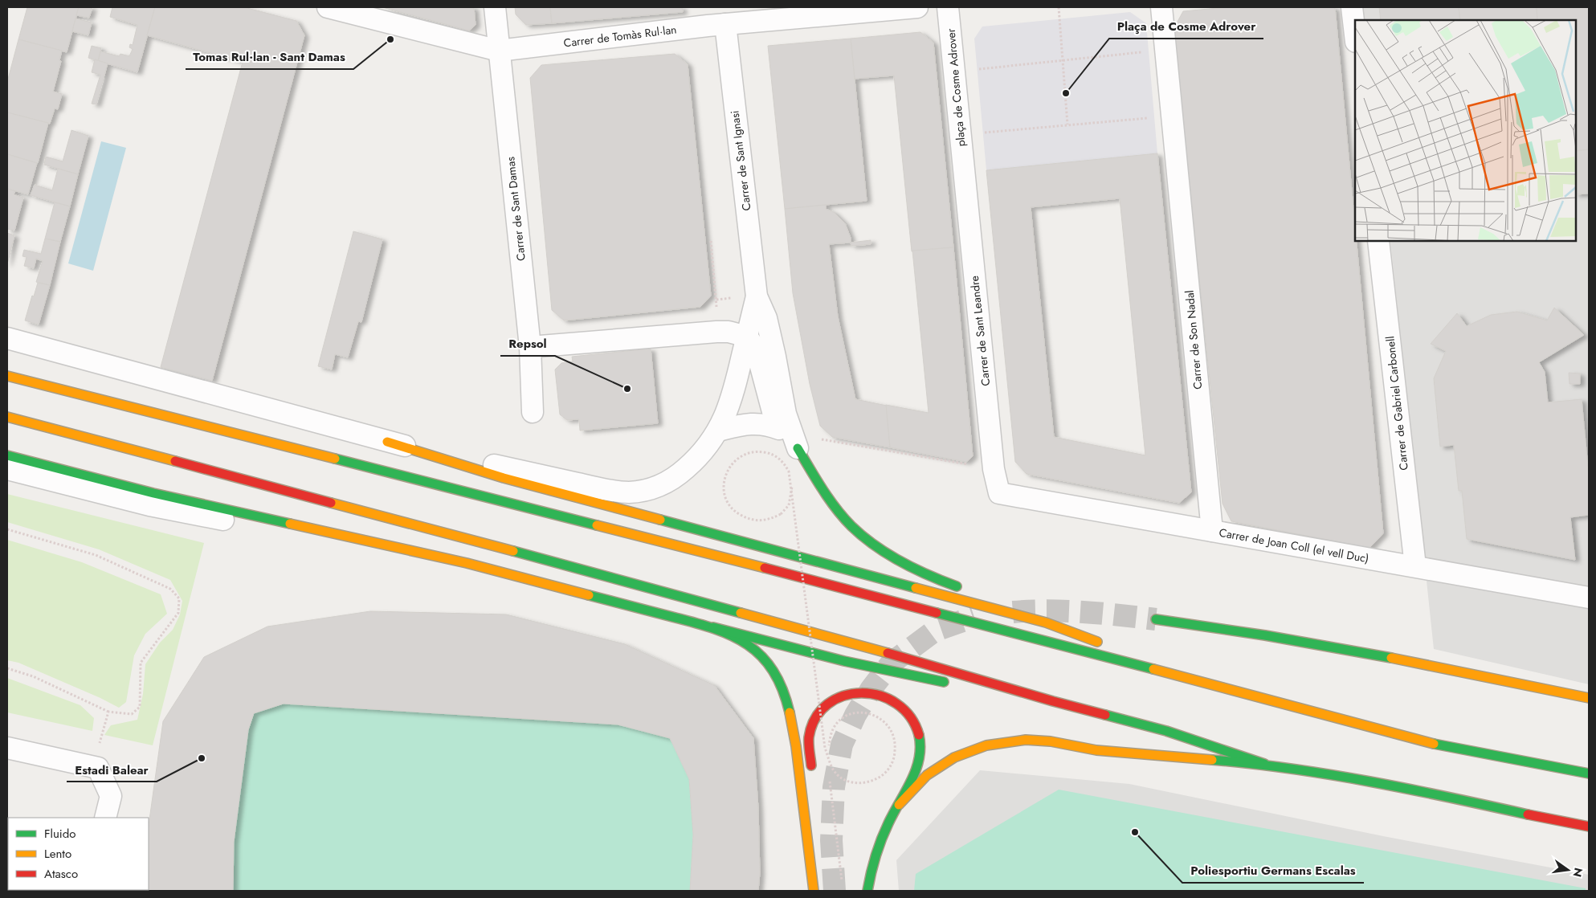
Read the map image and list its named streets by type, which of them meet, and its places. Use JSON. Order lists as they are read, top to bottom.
{
  "streets": {
    "street": [
      "Carrer de Tomàs Rul·lan",
      "plaça de Cosme Adrover",
      "Carrer de Sant Ignasi",
      "Carrer de Sant Damas",
      "Carrer de Sant Leandre",
      "Carrer de Son Nadal",
      "Carrer de Gabriel Carbonell",
      "Carrer de Joan Coll (el vell Duc)"
    ]
  },
  "crossings": [
    ["Carrer de Tomàs Rul·lan", "Carrer de Sant Ignasi"],
    ["Carrer de Tomàs Rul·lan", "Carrer de Sant Damas"],
    ["plaça de Cosme Adrover", "Carrer de Sant Leandre"],
    ["Carrer de Sant Leandre", "Carrer de Joan Coll (el vell Duc)"],
    ["Carrer de Son Nadal", "Carrer de Joan Coll (el vell Duc)"],
    ["Carrer de Gabriel Carbonell", "Carrer de Joan Coll (el vell Duc)"]
  ],
  "places": [
    "Tomas Rul·lan - Sant Damas",
    "Plaça de Cosme Adrover",
    "Repsol",
    "Estadi Balear",
    "Poliesportiu Germans Escalas"
  ],
  "legend": ["Fluido", "Lento", "Atasco"],
  "north": "right"
}
